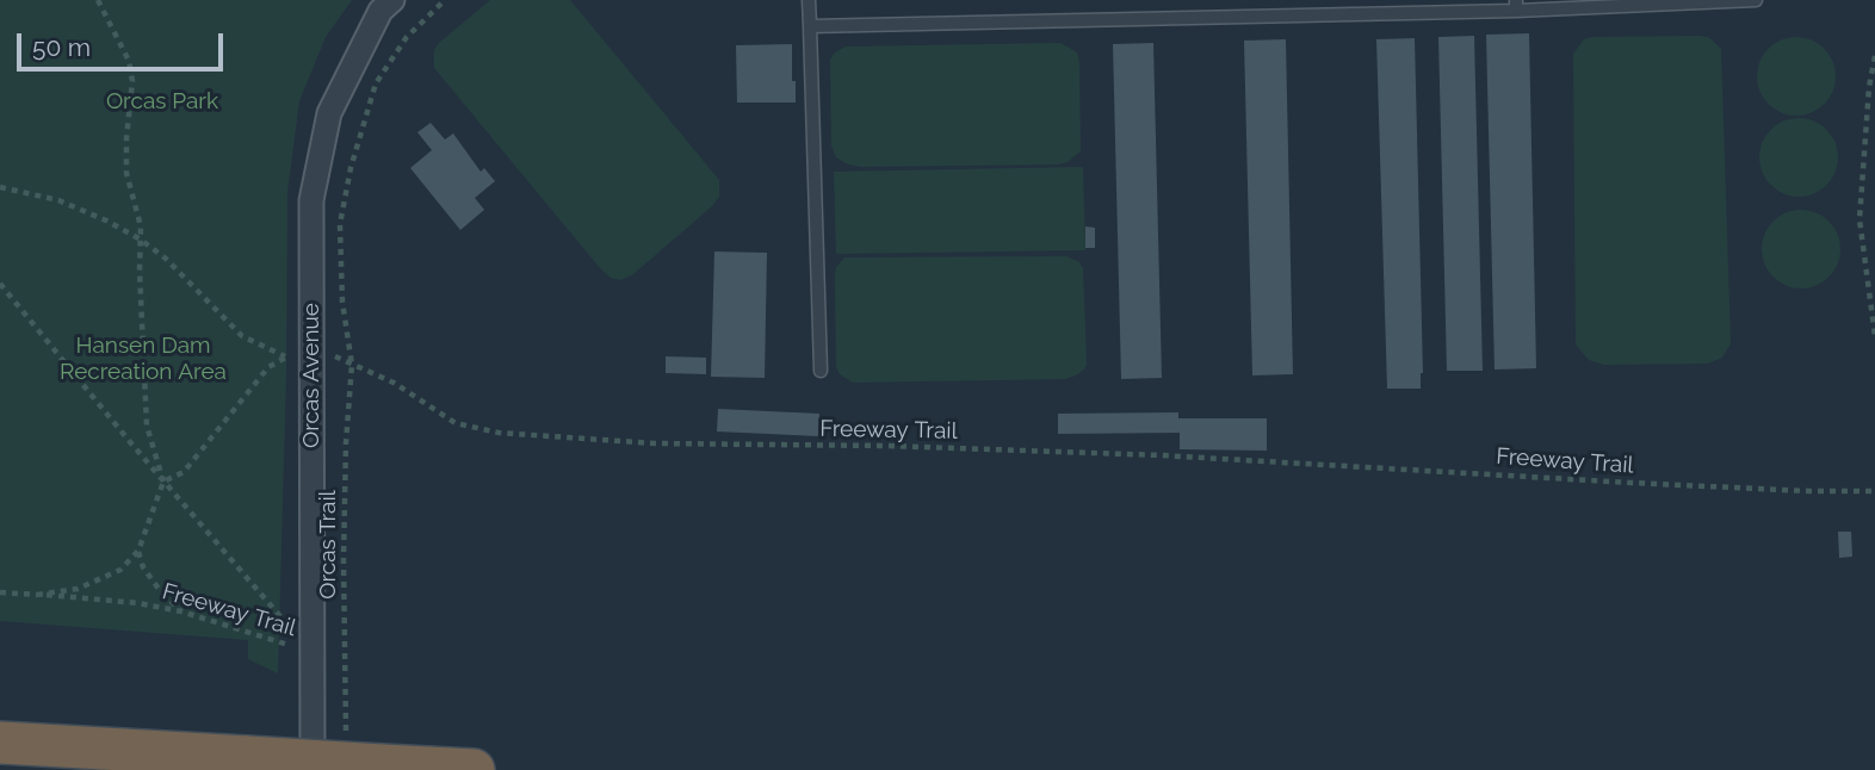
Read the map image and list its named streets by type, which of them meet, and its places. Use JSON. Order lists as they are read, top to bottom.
{
  "streets": {
    "street": ["Orcas Avenue"],
    "path": ["Freeway Trail", "Orcas Trail"]
  },
  "crossings": [
    ["Orcas Avenue", "Freeway Trail"],
    ["Freeway Trail", "Orcas Trail"]
  ],
  "parks": ["Orcas Park", "Hansen Dam Recreation Area"],
  "scale_bar": "50 m"
}
